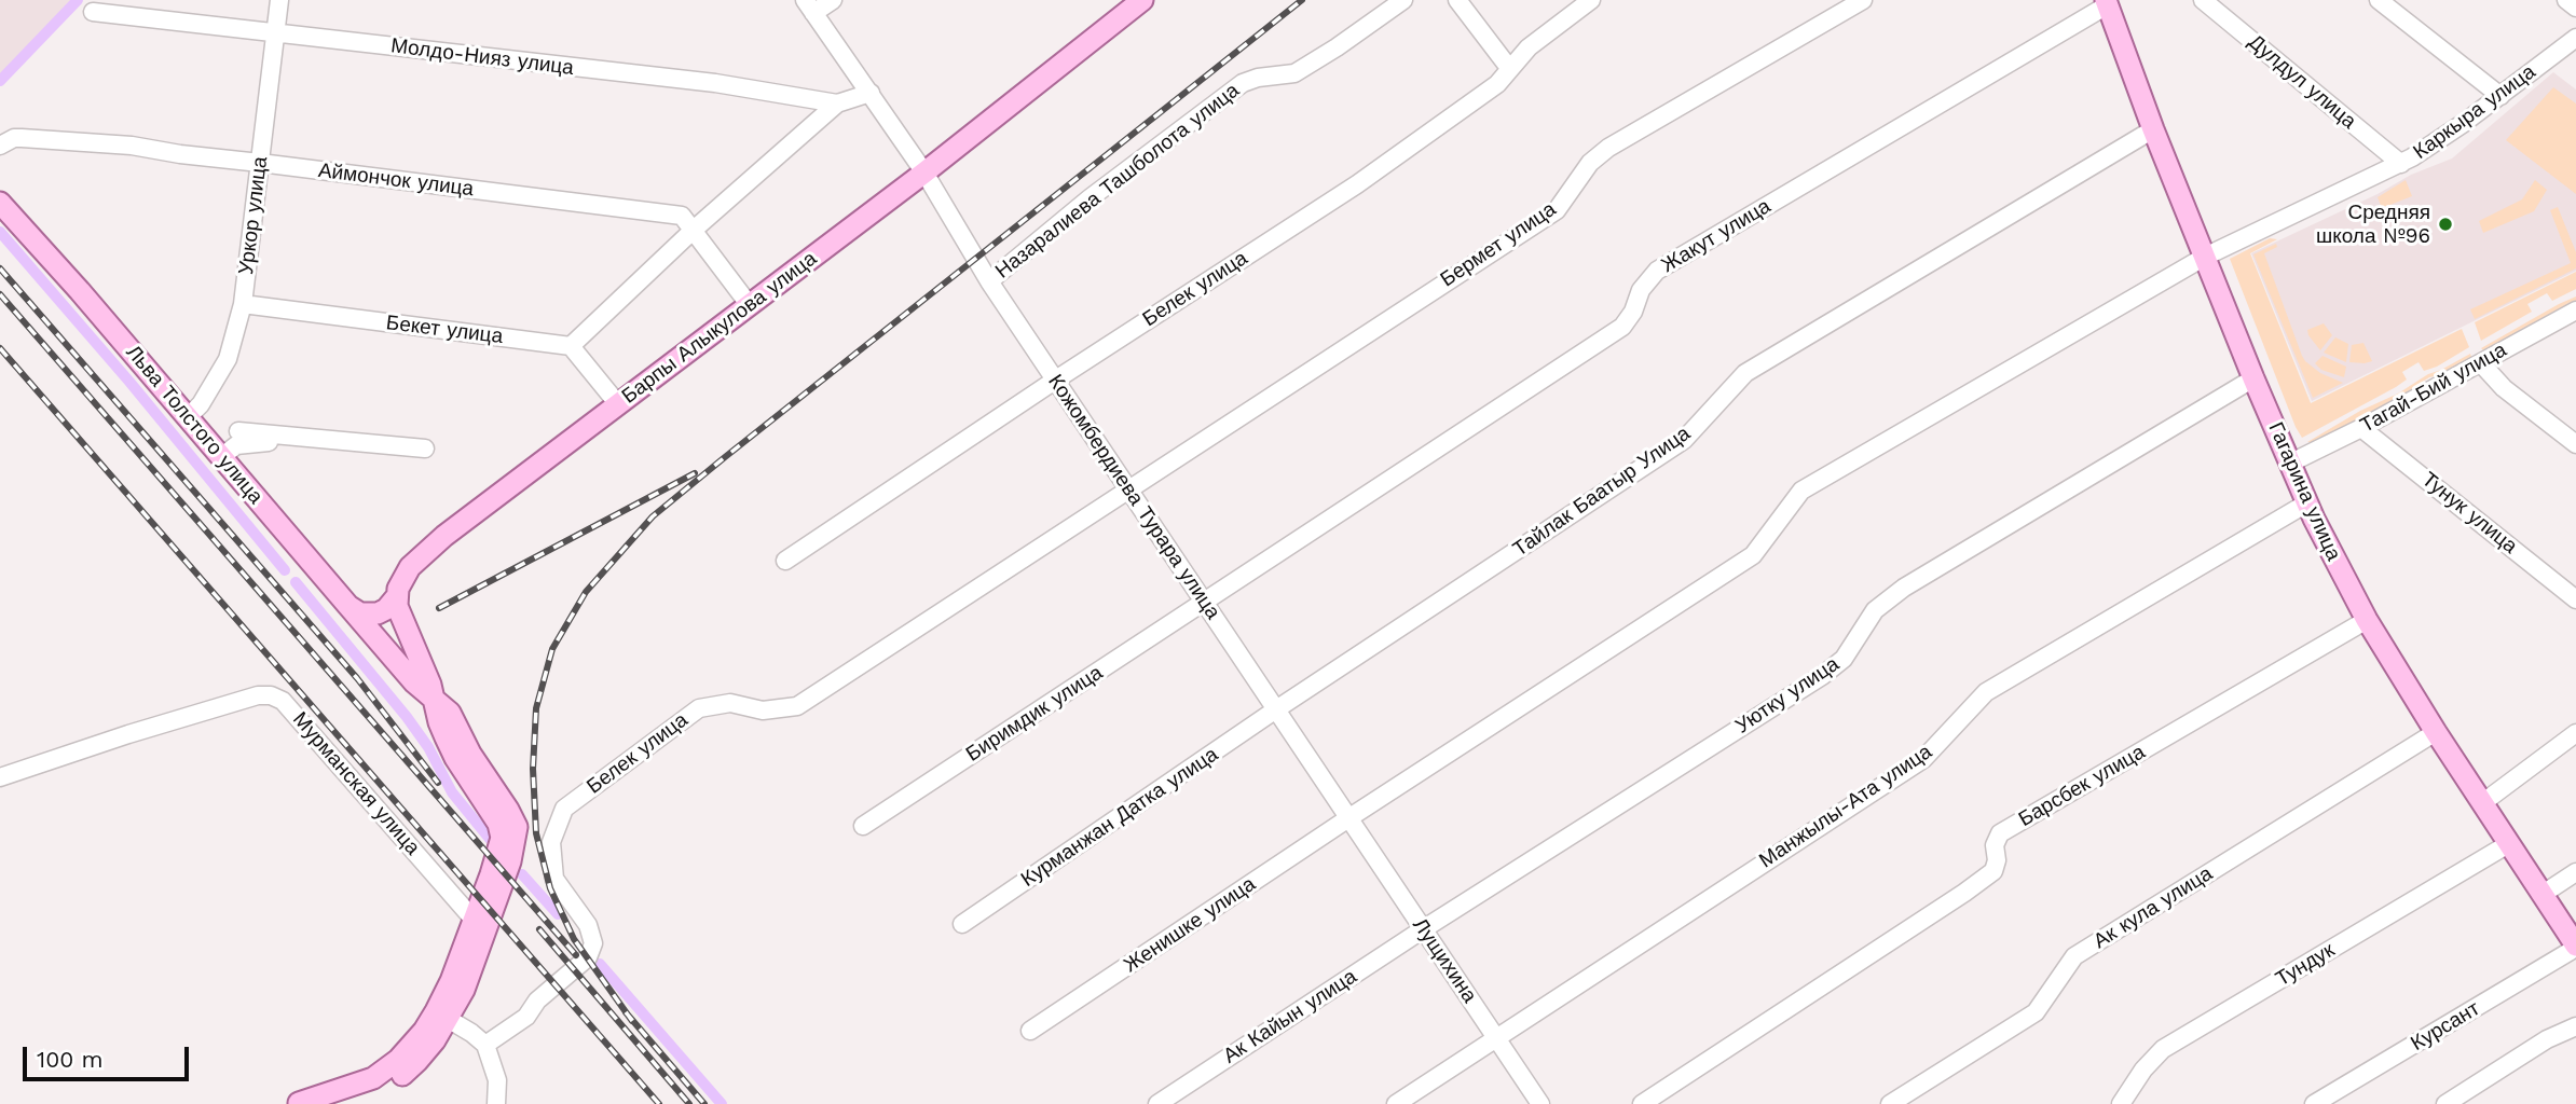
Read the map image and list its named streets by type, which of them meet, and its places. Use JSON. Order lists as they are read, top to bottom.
{
  "streets": {
    "main road": ["Барпы Алыкулова улица", "Льва Толстого улица", "Гагарина улица"],
    "street": [
      "Молдо-Нияз улица",
      "Дулдул улица",
      "Каркыра улица",
      "Аймончок улица",
      "Назаралиева Ташболота улица",
      "Уркор улица",
      "Жакут улица",
      "Бермет улица",
      "Белек улица",
      "Бекет улица",
      "Тагай-Бий улица",
      "Тайлак Баатыр Улица",
      "Кожомбердиева Турара улица",
      "Тунук улица",
      "Уютку улица",
      "Биримдик улица",
      "Мурманская улица",
      "Барсбек улица",
      "Манжылы-Ата улица",
      "Курманжан Датка улица",
      "Ак кула улица",
      "Женишке улица",
      "Лущихина",
      "Тундук",
      "Ак Кайын улица",
      "Курсант"
    ]
  },
  "crossings": [
    ["Молдо-Нияз улица", "Уркор улица"],
    ["Молдо-Нияз улица", "Кожомбердиева Турара улица"],
    ["Дулдул улица", "Каркыра улица"],
    ["Каркыра улица", "Гагарина улица"],
    ["Каркыра улица", "Кожомбердиева Турара улица"],
    ["Каркыра улица", "Женишке улица"],
    ["Каркыра улица", "Лущихина"],
    ["Аймончок улица", "Уркор улица"],
    ["Аймончок улица", "Барпы Алыкулова улица"],
    ["Назаралиева Ташболота улица", "Кожомбердиева Турара улица"],
    ["Уркор улица", "Бекет улица"],
    ["Уркор улица", "Льва Толстого улица"],
    ["Жакут улица", "Гагарина улица"],
    ["Жакут улица", "Кожомбердиева Турара улица"],
    ["Жакут улица", "Биримдик улица"],
    ["Бермет улица", "Белек улица"],
    ["Бермет улица", "Кожомбердиева Турара улица"],
    ["Белек улица", "Кожомбердиева Турара улица"],
    ["Барпы Алыкулова улица", "Кожомбердиева Турара улица"],
    ["Тагай-Бий улица", "Гагарина улица"],
    ["Тагай-Бий улица", "Тунук улица"],
    ["Тайлак Баатыр Улица", "Гагарина улица"],
    ["Тайлак Баатыр Улица", "Кожомбердиева Турара улица"],
    ["Тайлак Баатыр Улица", "Курманжан Датка улица"],
    ["Гагарина улица", "Уютку улица"],
    ["Гагарина улица", "Барсбек улица"],
    ["Гагарина улица", "Манжылы-Ата улица"],
    ["Гагарина улица", "Ак кула улица"],
    ["Гагарина улица", "Тундук"],
    ["Гагарина улица", "Курсант"],
    ["Кожомбердиева Турара улица", "Биримдик улица"],
    ["Кожомбердиева Турара улица", "Курманжан Датка улица"],
    ["Кожомбердиева Турара улица", "Женишке улица"],
    ["Кожомбердиева Турара улица", "Лущихина"],
    ["Уютку улица", "Лущихина"],
    ["Уютку улица", "Ак Кайын улица"],
    ["Манжылы-Ата улица", "Лущихина"],
    ["Женишке улица", "Лущихина"],
    ["Лущихина", "Ак Кайын улица"]
  ],
  "places": ["Средняя школа №96"],
  "scale_bar": "100 m"
}
